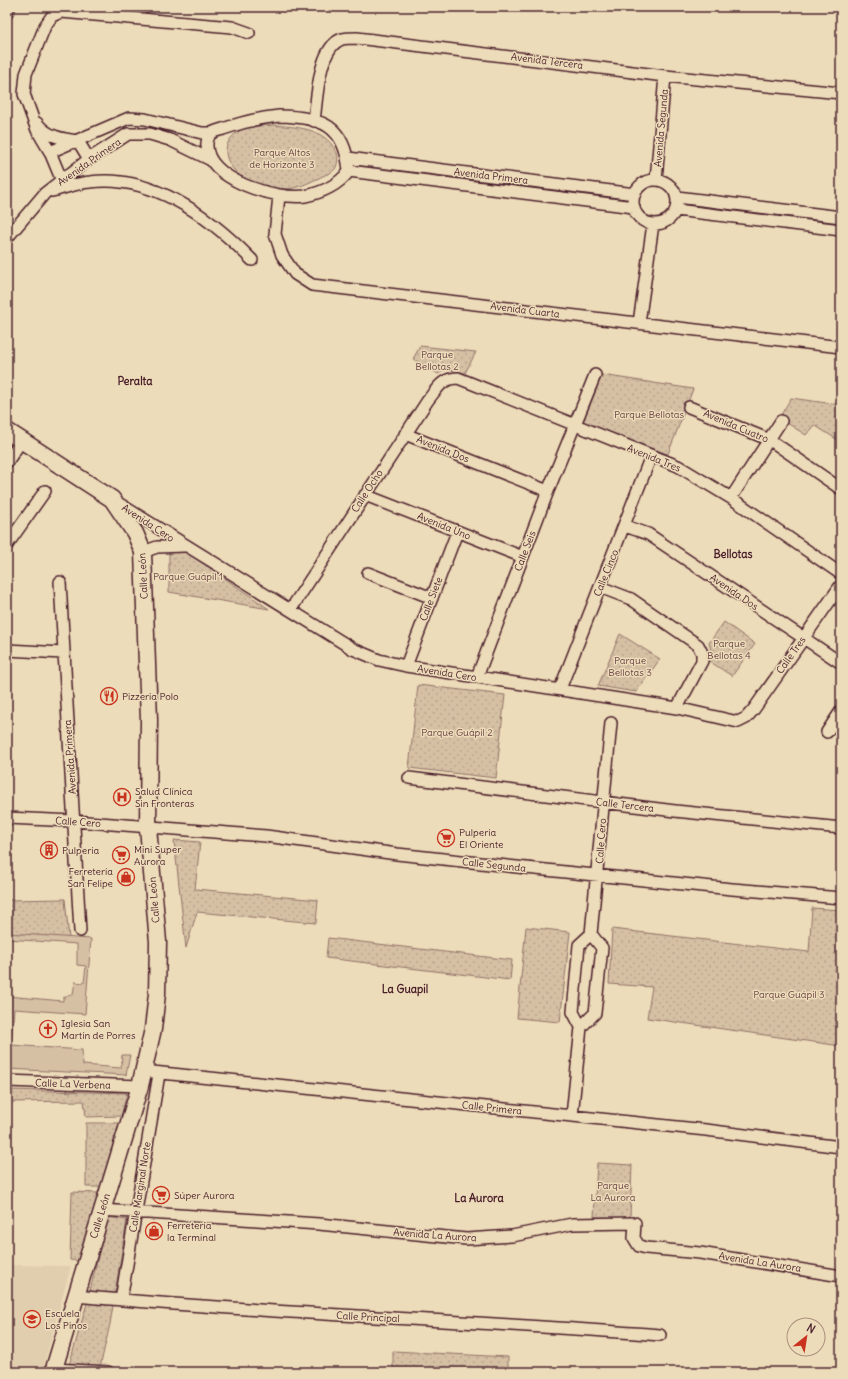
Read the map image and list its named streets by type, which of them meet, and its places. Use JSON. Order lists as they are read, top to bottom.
{
  "streets": {
    "main road": ["Calle León"],
    "street": [
      "Avenida Tercera",
      "Avenida Segunda",
      "Avenida Primera",
      "Avenida Cuarta",
      "Avenida Cuatro",
      "Avenida Dos",
      "Avenida Tres",
      "Calle Ocho",
      "Avenida Cero",
      "Avenida Uno",
      "Calle Seis",
      "Calle Cinco",
      "Calle Siete",
      "Calle Tres",
      "Calle Tercera",
      "Calle Cero",
      "Calle Segunda",
      "Calle La Verbena",
      "Calle Primera",
      "Calle Marginal Norte",
      "Avenida La Aurora",
      "Calle Principal"
    ]
  },
  "crossings": [
    ["Avenida Tercera", "Avenida Segunda"],
    ["Avenida Tercera", "Avenida Primera"],
    ["Avenida Segunda", "Avenida Primera"],
    ["Avenida Primera", "Avenida Cuarta"],
    ["Avenida Primera", "Calle Cero"],
    ["Avenida Dos", "Calle Ocho"],
    ["Avenida Dos", "Calle Seis"],
    ["Avenida Dos", "Calle Cinco"],
    ["Avenida Dos", "Calle Tres"],
    ["Avenida Tres", "Calle Ocho"],
    ["Avenida Tres", "Calle Seis"],
    ["Avenida Tres", "Calle Cinco"],
    ["Calle Ocho", "Avenida Cero"],
    ["Calle Ocho", "Avenida Uno"],
    ["Avenida Cero", "Calle Seis"],
    ["Avenida Cero", "Calle Cinco"],
    ["Avenida Cero", "Calle León"],
    ["Avenida Cero", "Calle Siete"],
    ["Avenida Cero", "Calle Tres"],
    ["Avenida Uno", "Calle Seis"],
    ["Avenida Uno", "Calle Siete"],
    ["Calle León", "Calle Cero"],
    ["Calle León", "Calle Segunda"],
    ["Calle León", "Calle La Verbena"],
    ["Calle León", "Calle Primera"],
    ["Calle León", "Avenida La Aurora"],
    ["Calle León", "Calle Principal"],
    ["Calle Tercera", "Calle Cero"],
    ["Calle Cero", "Calle Segunda"],
    ["Calle La Verbena", "Calle Primera"],
    ["Calle Primera", "Calle Marginal Norte"],
    ["Calle Marginal Norte", "Avenida La Aurora"],
    ["Calle Marginal Norte", "Calle Principal"]
  ],
  "districts": [
    "Peralta",
    "Bellotas",
    "La Guapil",
    "La Aurora"
  ],
  "parks": [
    "Parque Altos de Horizonte 3",
    "Parque Bellotas 2",
    "Parque Bellotas",
    "Parque Guápil 1",
    "Parque Bellotas 4",
    "Parque Bellotas 3",
    "Parque Guápil 2",
    "Parque Guápil 3",
    "Parque La Aurora"
  ],
  "places": {
    "restaurant": ["Pizzeria Polo"],
    "hospital": ["Salud Clínica Sin Fronteras"],
    "supermarket": ["Pulpería El Oriente", "Mini Super Aurora", "Súper Aurora"],
    "building": ["Pulpería"],
    "shop": ["Ferretería San Felipe", "Ferretería la Terminal"],
    "church": ["Iglesia San Martín de Porres"],
    "school or university": ["Escuela Los Pinos"]
  },
  "north": "top right"
}
